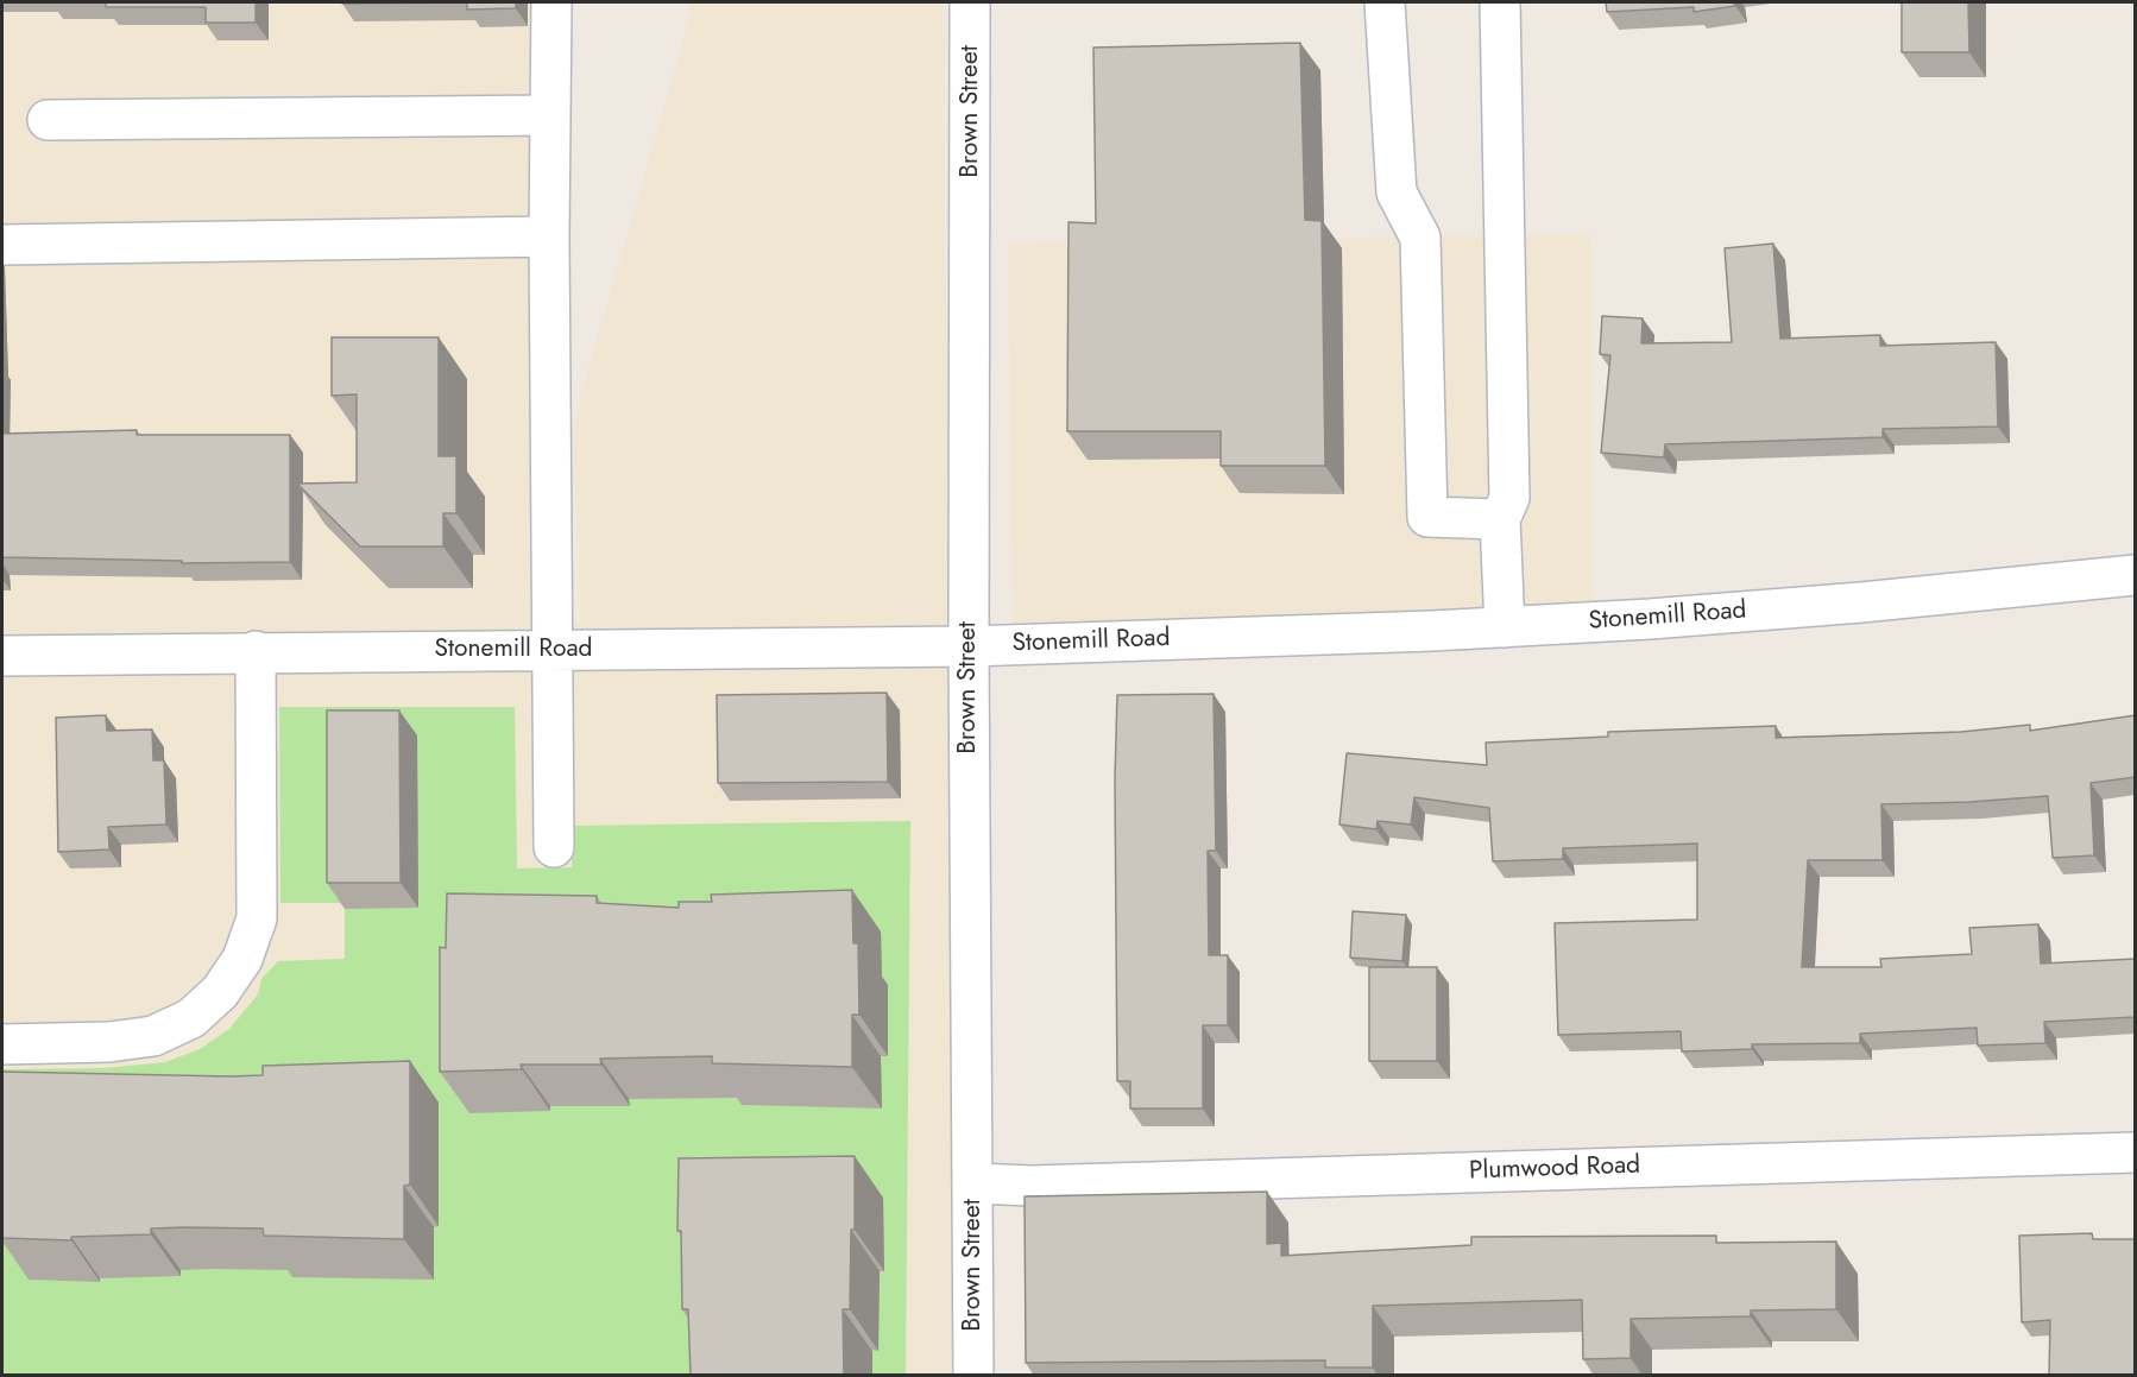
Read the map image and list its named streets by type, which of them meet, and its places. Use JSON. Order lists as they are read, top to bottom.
{
  "streets": {
    "street": ["Brown Street", "Stonemill Road", "Plumwood Road"]
  },
  "crossings": [
    ["Brown Street", "Stonemill Road"],
    ["Brown Street", "Plumwood Road"]
  ]
}
